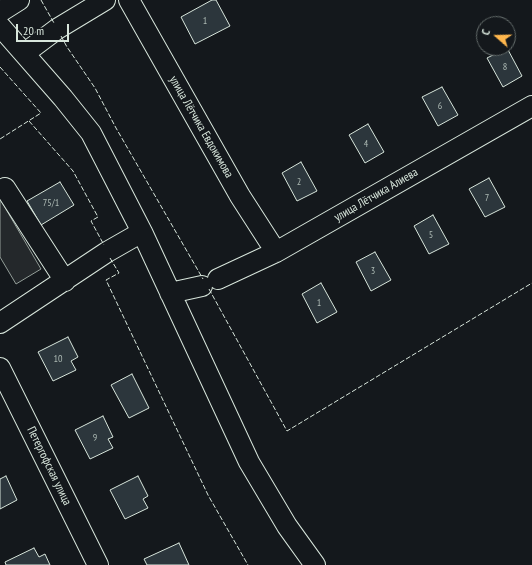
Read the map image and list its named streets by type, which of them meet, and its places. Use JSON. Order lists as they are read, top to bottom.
{
  "streets": {
    "street": ["улица Лётчика Евдокимова", "улица Лётчика Алиева", "Петергофская улица"]
  },
  "crossings": [
    ["улица Лётчика Евдокимова", "улица Лётчика Алиева"]
  ],
  "house_numbers": [
    "1",
    "8",
    "6",
    "4",
    "2",
    "7",
    "75/1",
    "5",
    "3",
    "1",
    "10",
    "9"
  ],
  "scale_bar": "20 m",
  "north": "left"
}
